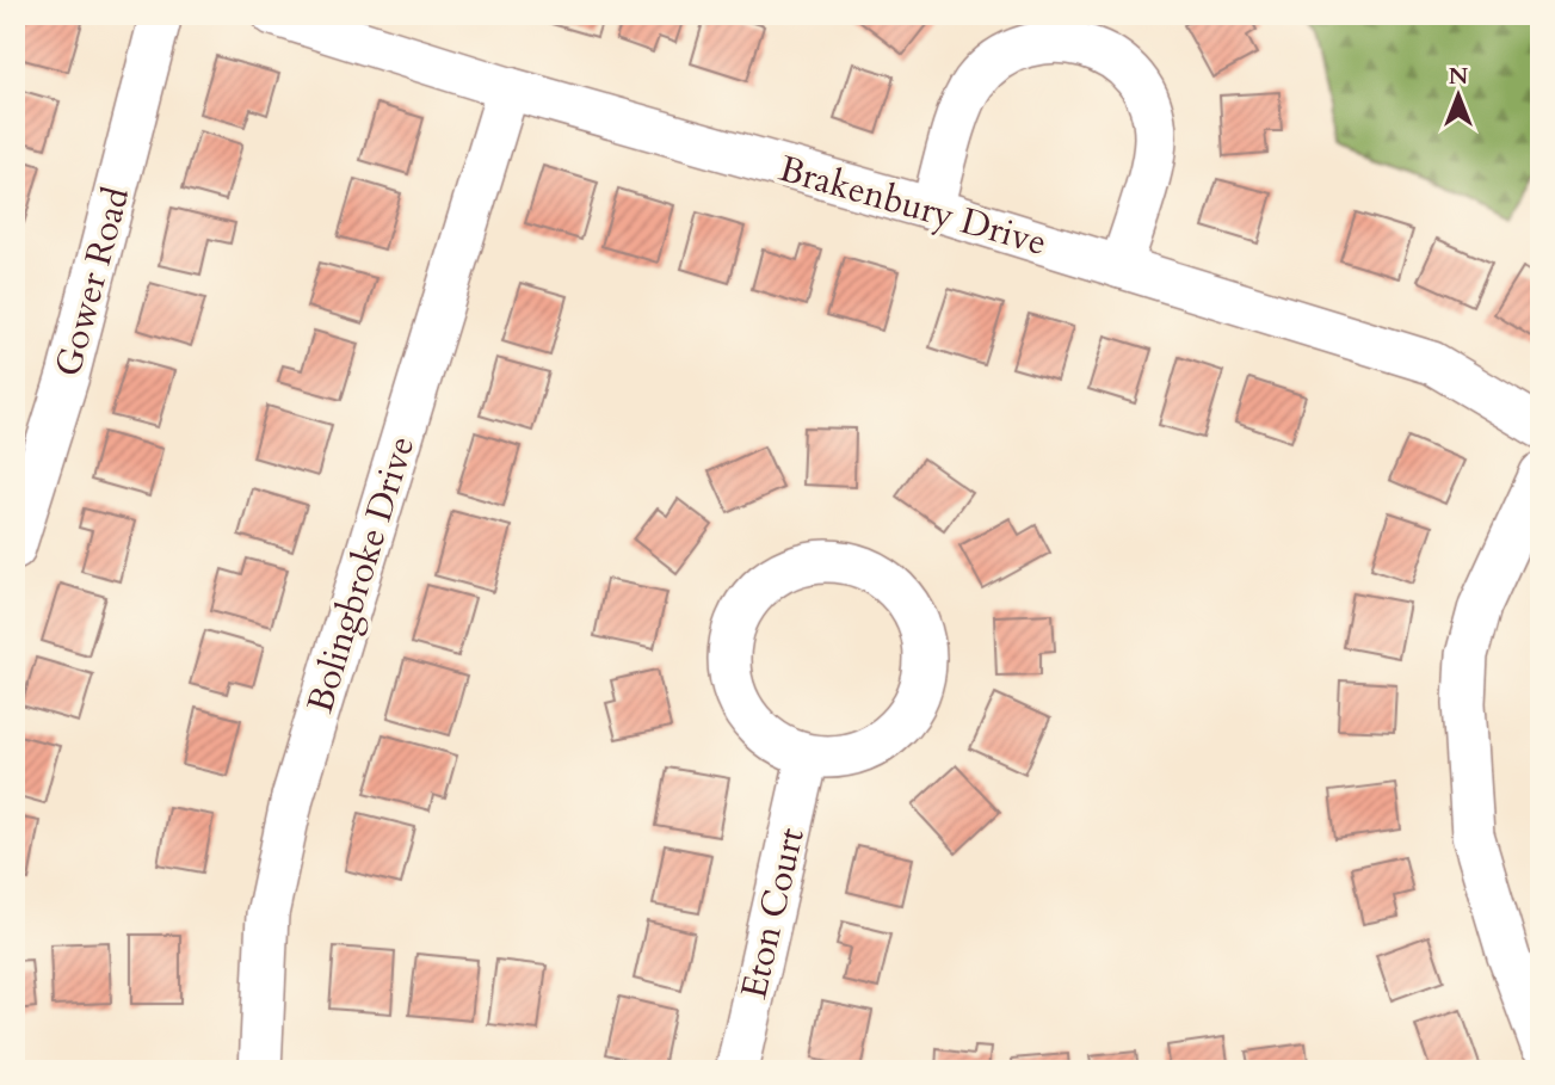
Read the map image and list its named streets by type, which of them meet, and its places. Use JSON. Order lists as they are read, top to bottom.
{
  "streets": {
    "street": [
      "Brakenbury Drive",
      "Gower Road",
      "Bolingbroke Drive",
      "Eton Court"
    ]
  },
  "crossings": [
    ["Brakenbury Drive", "Bolingbroke Drive"]
  ],
  "north": "top"
}
